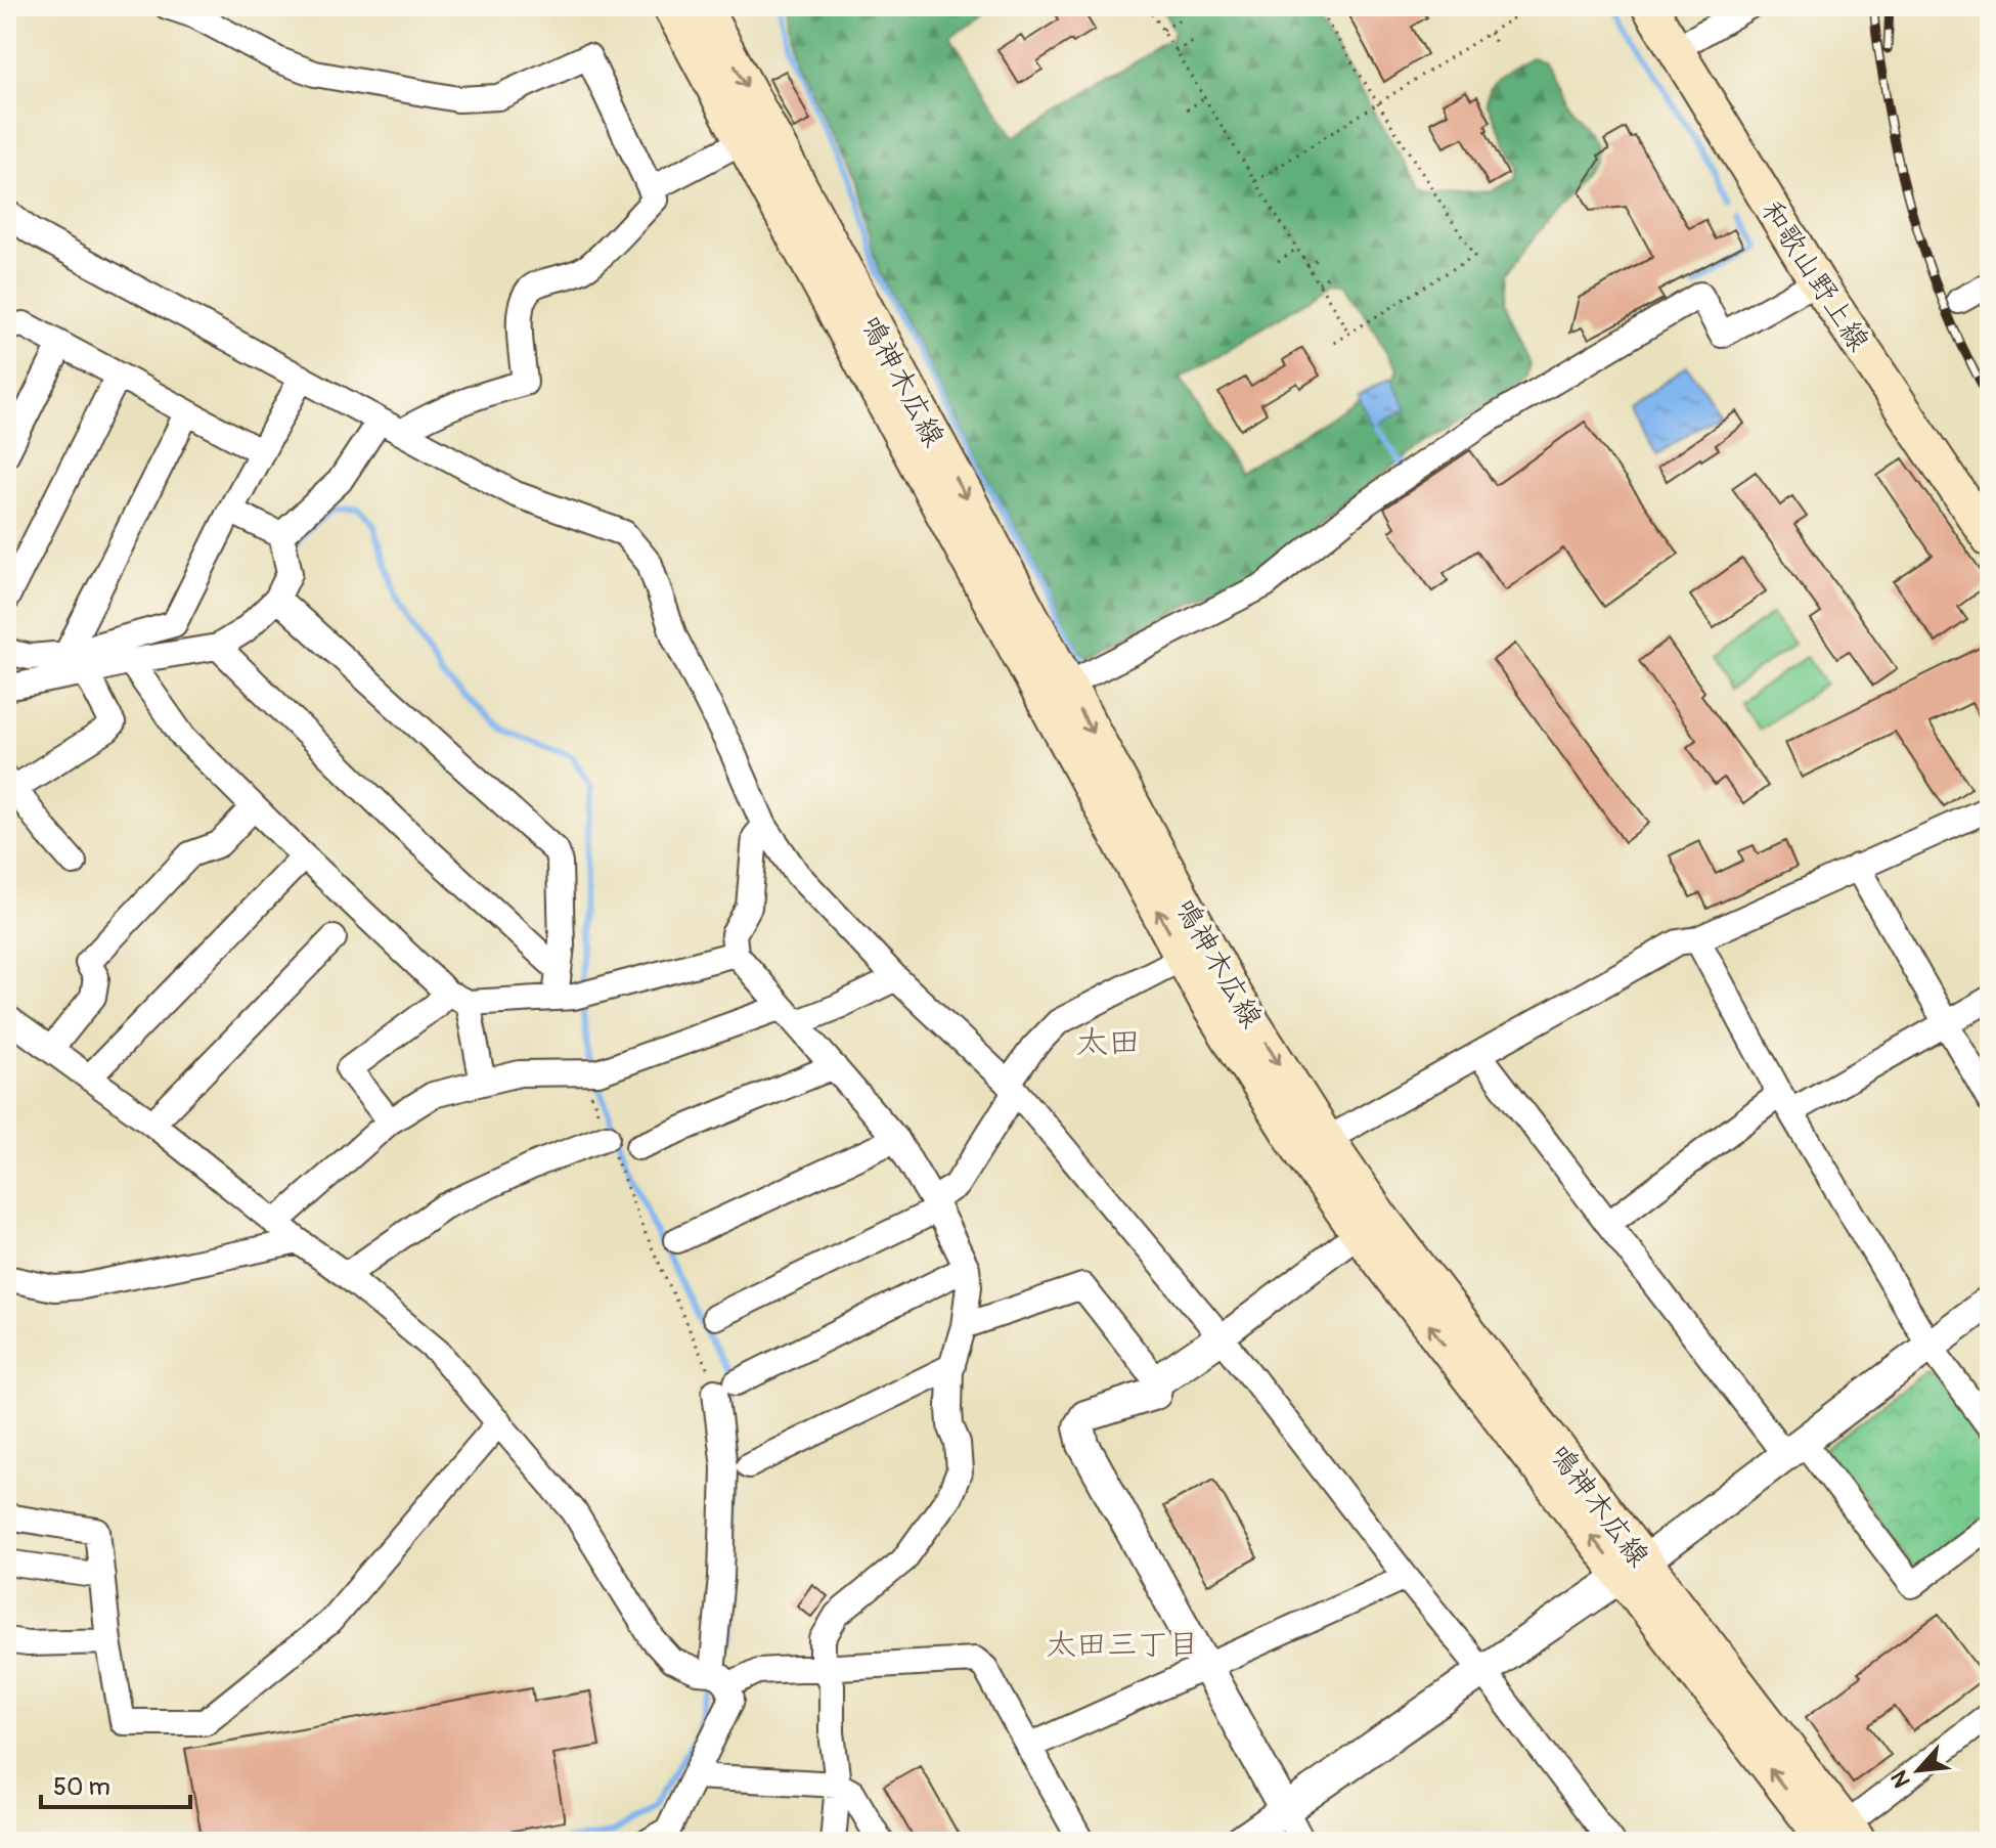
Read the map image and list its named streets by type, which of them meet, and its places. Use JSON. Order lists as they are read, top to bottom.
{
  "streets": {
    "main road": ["和歌山野上線", "鳴神木広線"]
  },
  "districts": ["太田", "太田三丁目"],
  "scale_bar": "50 m",
  "north": "bottom left"
}
